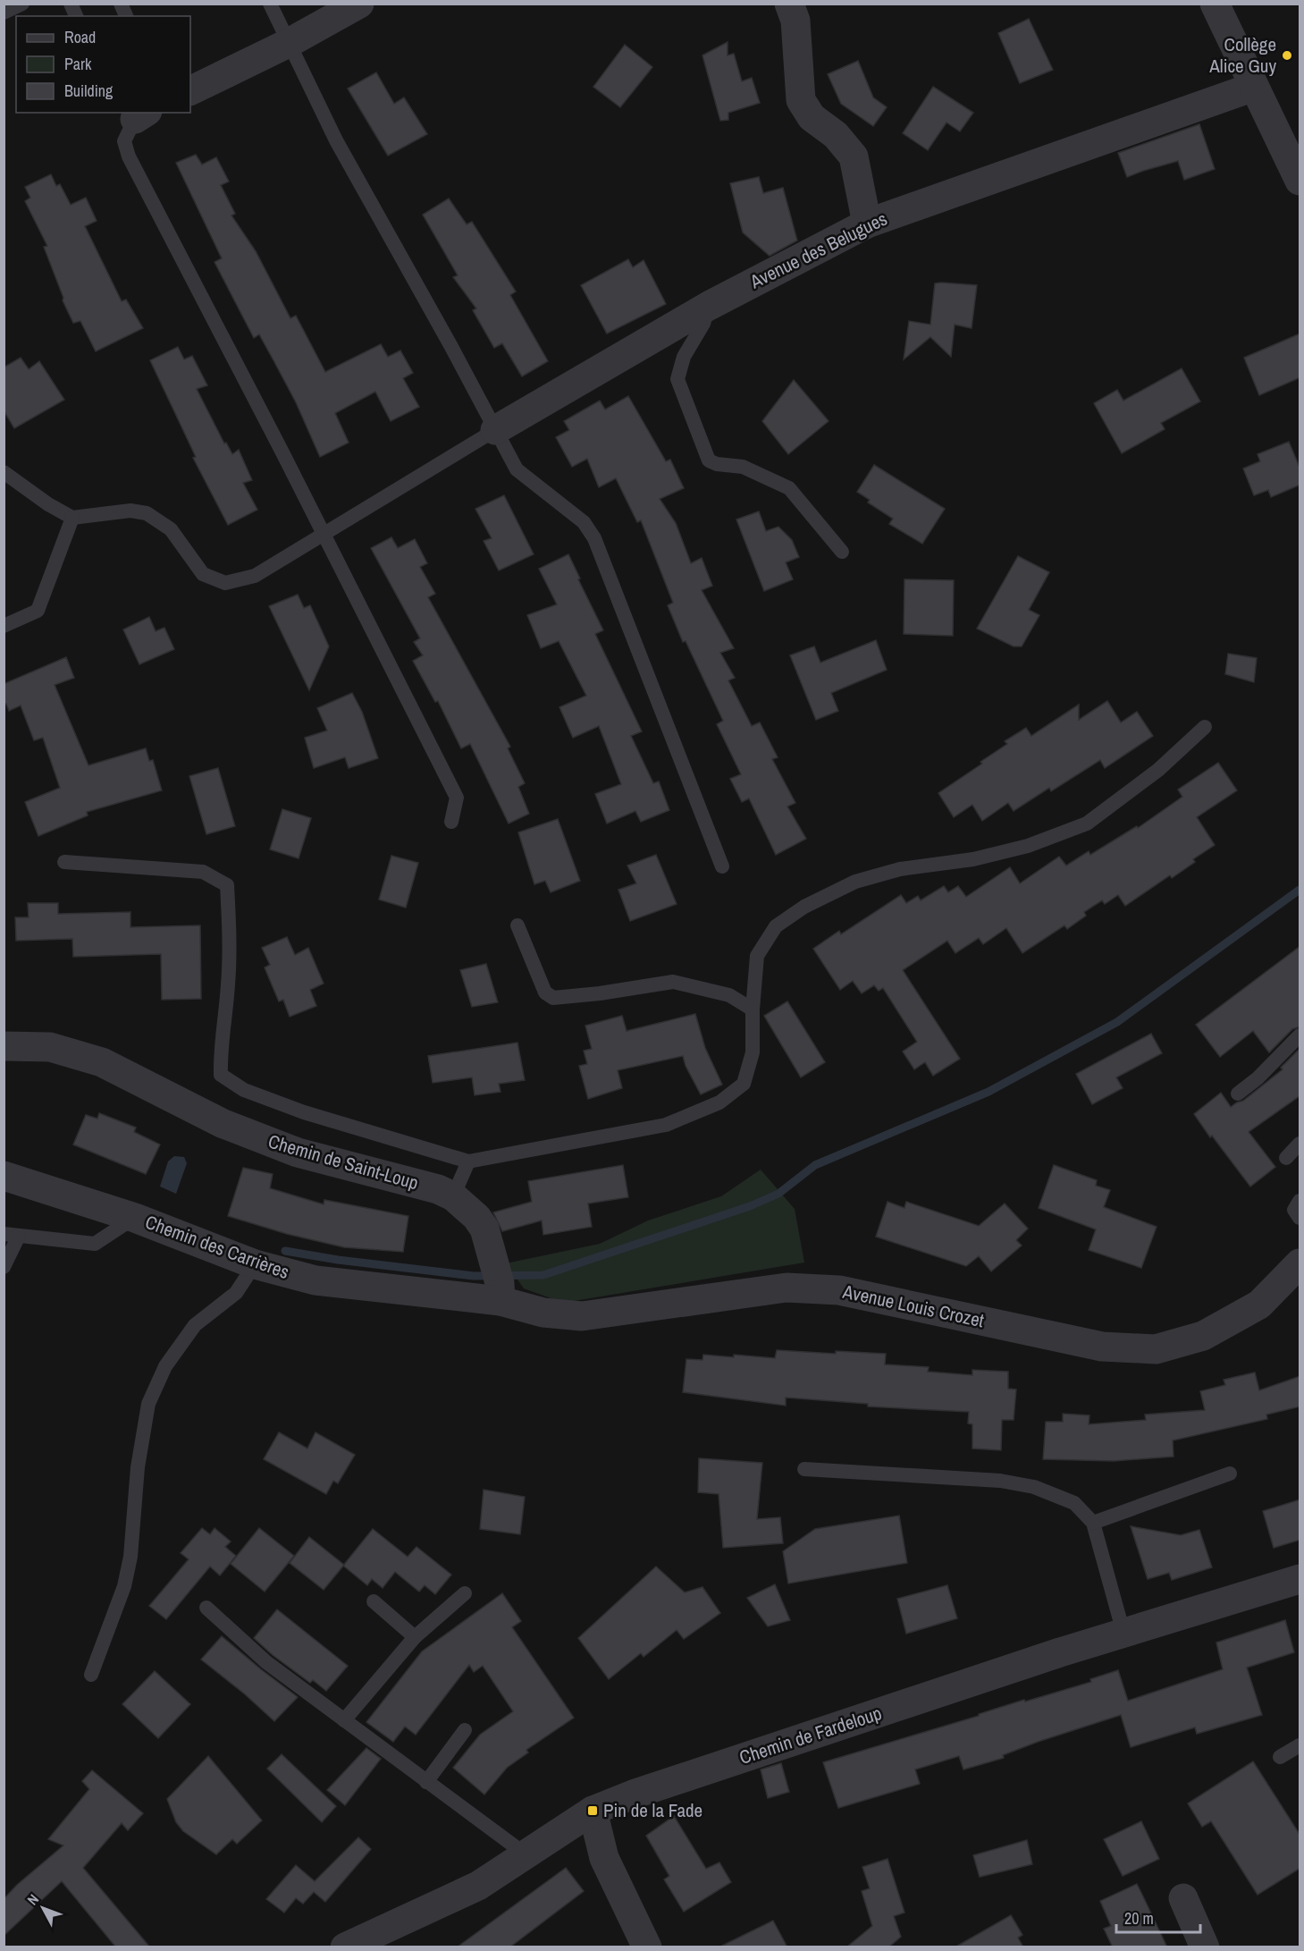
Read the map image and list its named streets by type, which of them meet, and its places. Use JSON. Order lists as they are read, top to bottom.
{
  "streets": {
    "street": [
      "Avenue des Belugues",
      "Chemin de Saint-Loup",
      "Chemin des Carrières",
      "Avenue Louis Crozet",
      "Chemin de Fardeloup"
    ]
  },
  "crossings": [
    ["Chemin de Saint-Loup", "Chemin des Carrières"],
    ["Chemin de Saint-Loup", "Avenue Louis Crozet"],
    ["Chemin des Carrières", "Avenue Louis Crozet"]
  ],
  "places": {
    "other": ["Collège Alice Guy"],
    "transit": ["Pin de la Fade"]
  },
  "legend": ["Road", "Park", "Building"],
  "scale_bar": "20 m",
  "north": "top left"
}
